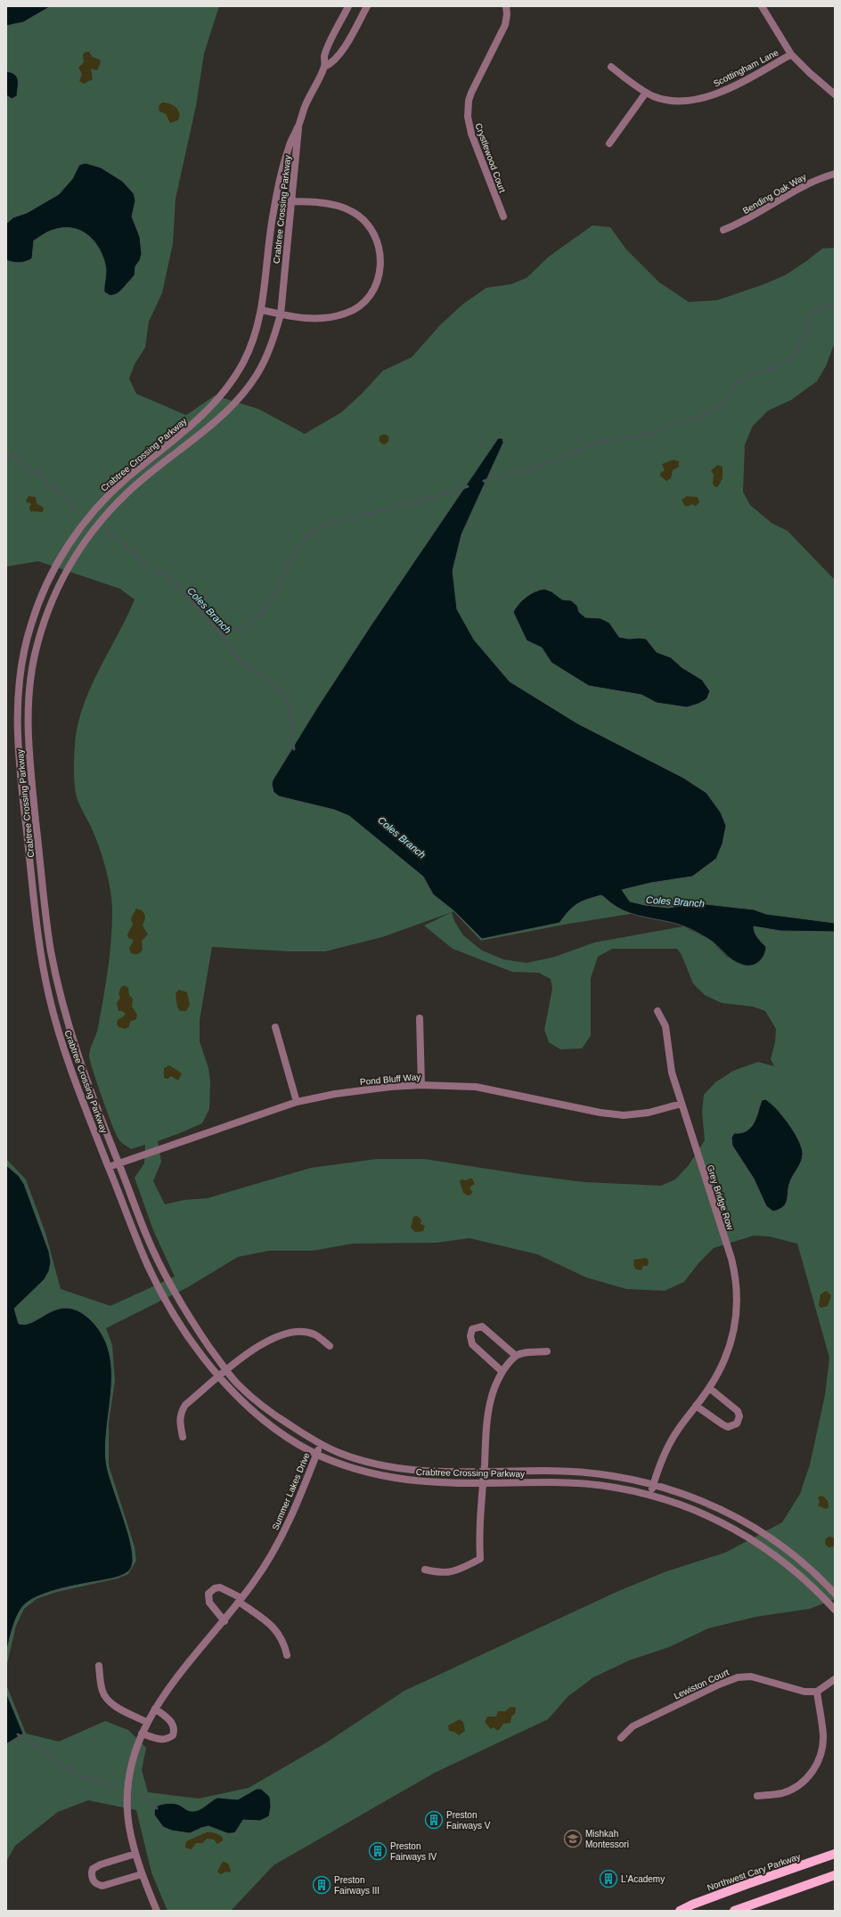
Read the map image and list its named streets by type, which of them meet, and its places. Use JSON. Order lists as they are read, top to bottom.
{
  "streets": {
    "main road": ["Northwest Cary Parkway"],
    "street": [
      "Scottingham Lane",
      "Crystlewood Court",
      "Bending Oak Way",
      "Crabtree Crossing Parkway",
      "Pond Bluff Way",
      "Grey Bridge Row",
      "Summer Lakes Drive",
      "Lewiston Court"
    ]
  },
  "crossings": [
    ["Crabtree Crossing Parkway", "Pond Bluff Way"],
    ["Crabtree Crossing Parkway", "Grey Bridge Row"],
    ["Crabtree Crossing Parkway", "Summer Lakes Drive"],
    ["Pond Bluff Way", "Grey Bridge Row"]
  ],
  "water": ["Coles Branch"],
  "places": {
    "building": [
      "Preston Fairways V",
      "Preston Fairways IV",
      "L'Academy",
      "Preston Fairways III"
    ],
    "school or university": ["Mishkah Montessori"]
  }
}
